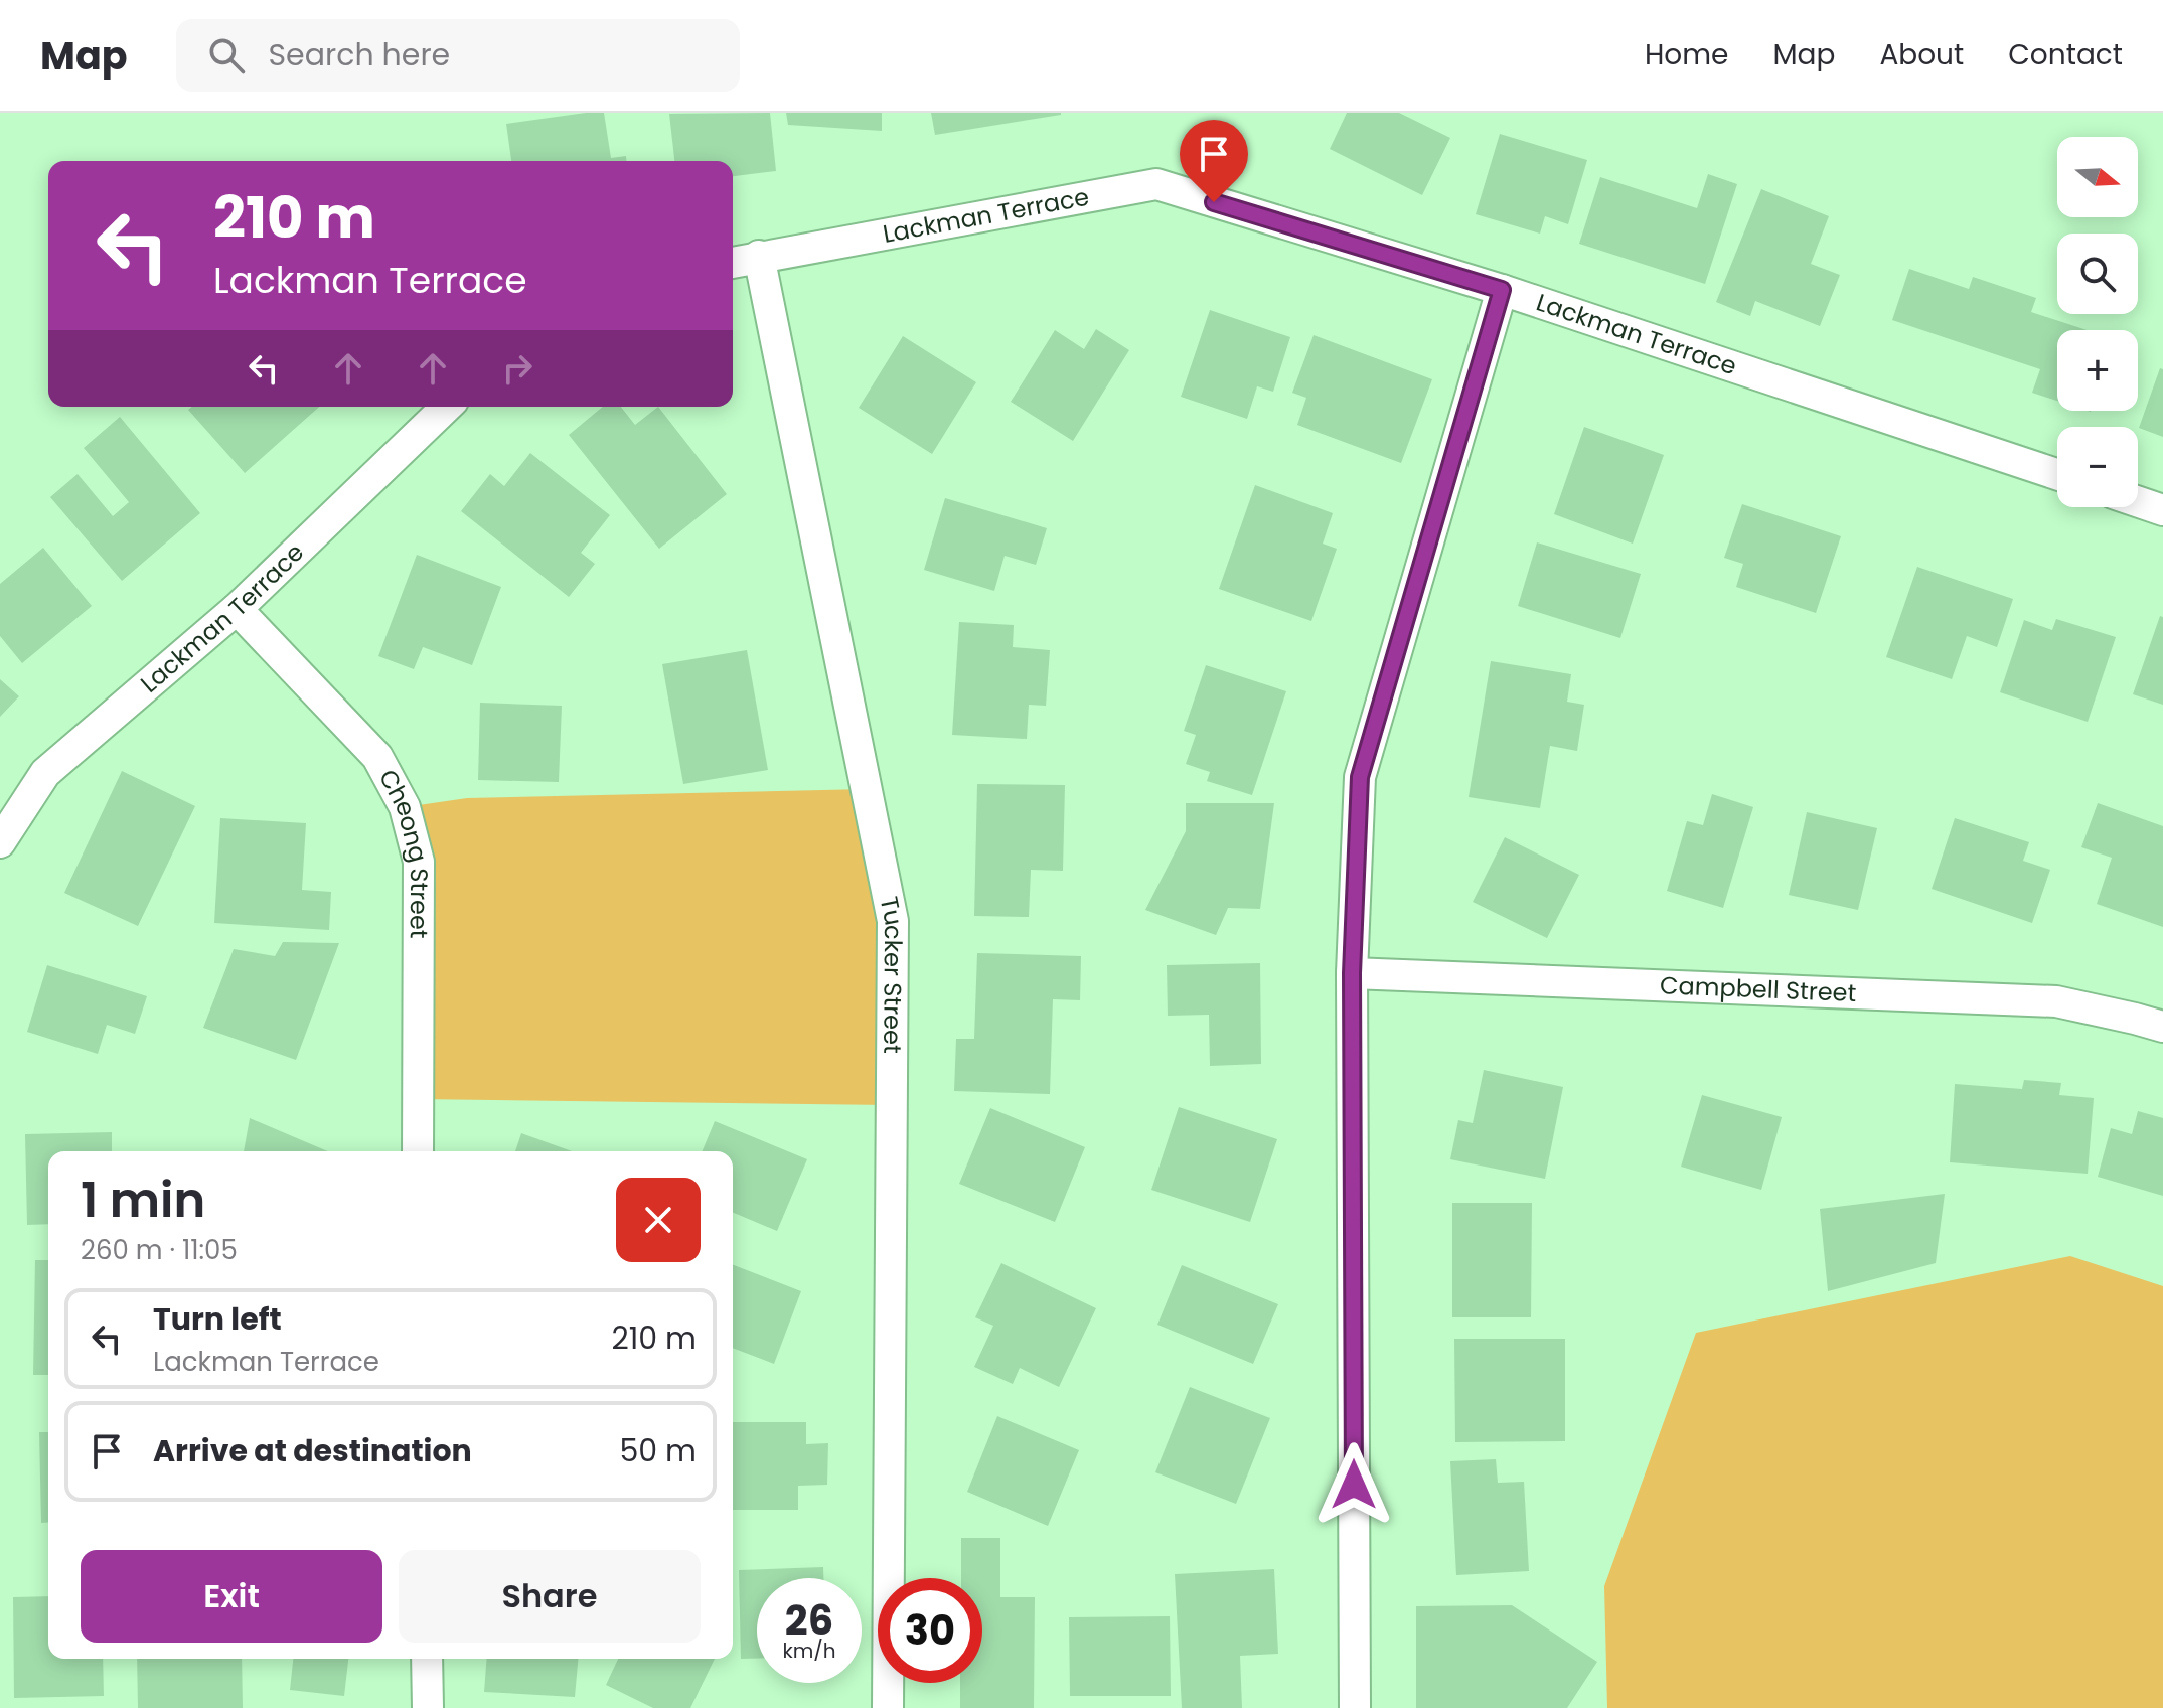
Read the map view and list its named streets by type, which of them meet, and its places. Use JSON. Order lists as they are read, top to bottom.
{
  "streets": {
    "street": [
      "Lackman Terrace",
      "Cheong Street",
      "Tucker Street",
      "Campbell Street"
    ]
  },
  "crossings": [
    ["Lackman Terrace", "Cheong Street"],
    ["Lackman Terrace", "Tucker Street"]
  ],
  "north": "right",
  "page": {
    "header": "Map",
    "search": "Search here",
    "nav": [
      "Home",
      "Map",
      "About",
      "Contact"
    ],
    "map_buttons": ["+", "−"],
    "turn": ["210 m", "Lackman Terrace"],
    "heading": ["1 min", "260 m · 11:05"],
    "list": [
      {
        "name": "Turn left",
        "note": "Lackman Terrace",
        "value": "210 m"
      },
      {
        "name": "Arrive at destination",
        "value": "50 m"
      }
    ],
    "buttons": ["Exit", "Share"],
    "speed": "26 km/h",
    "limit": "30"
  }
}
